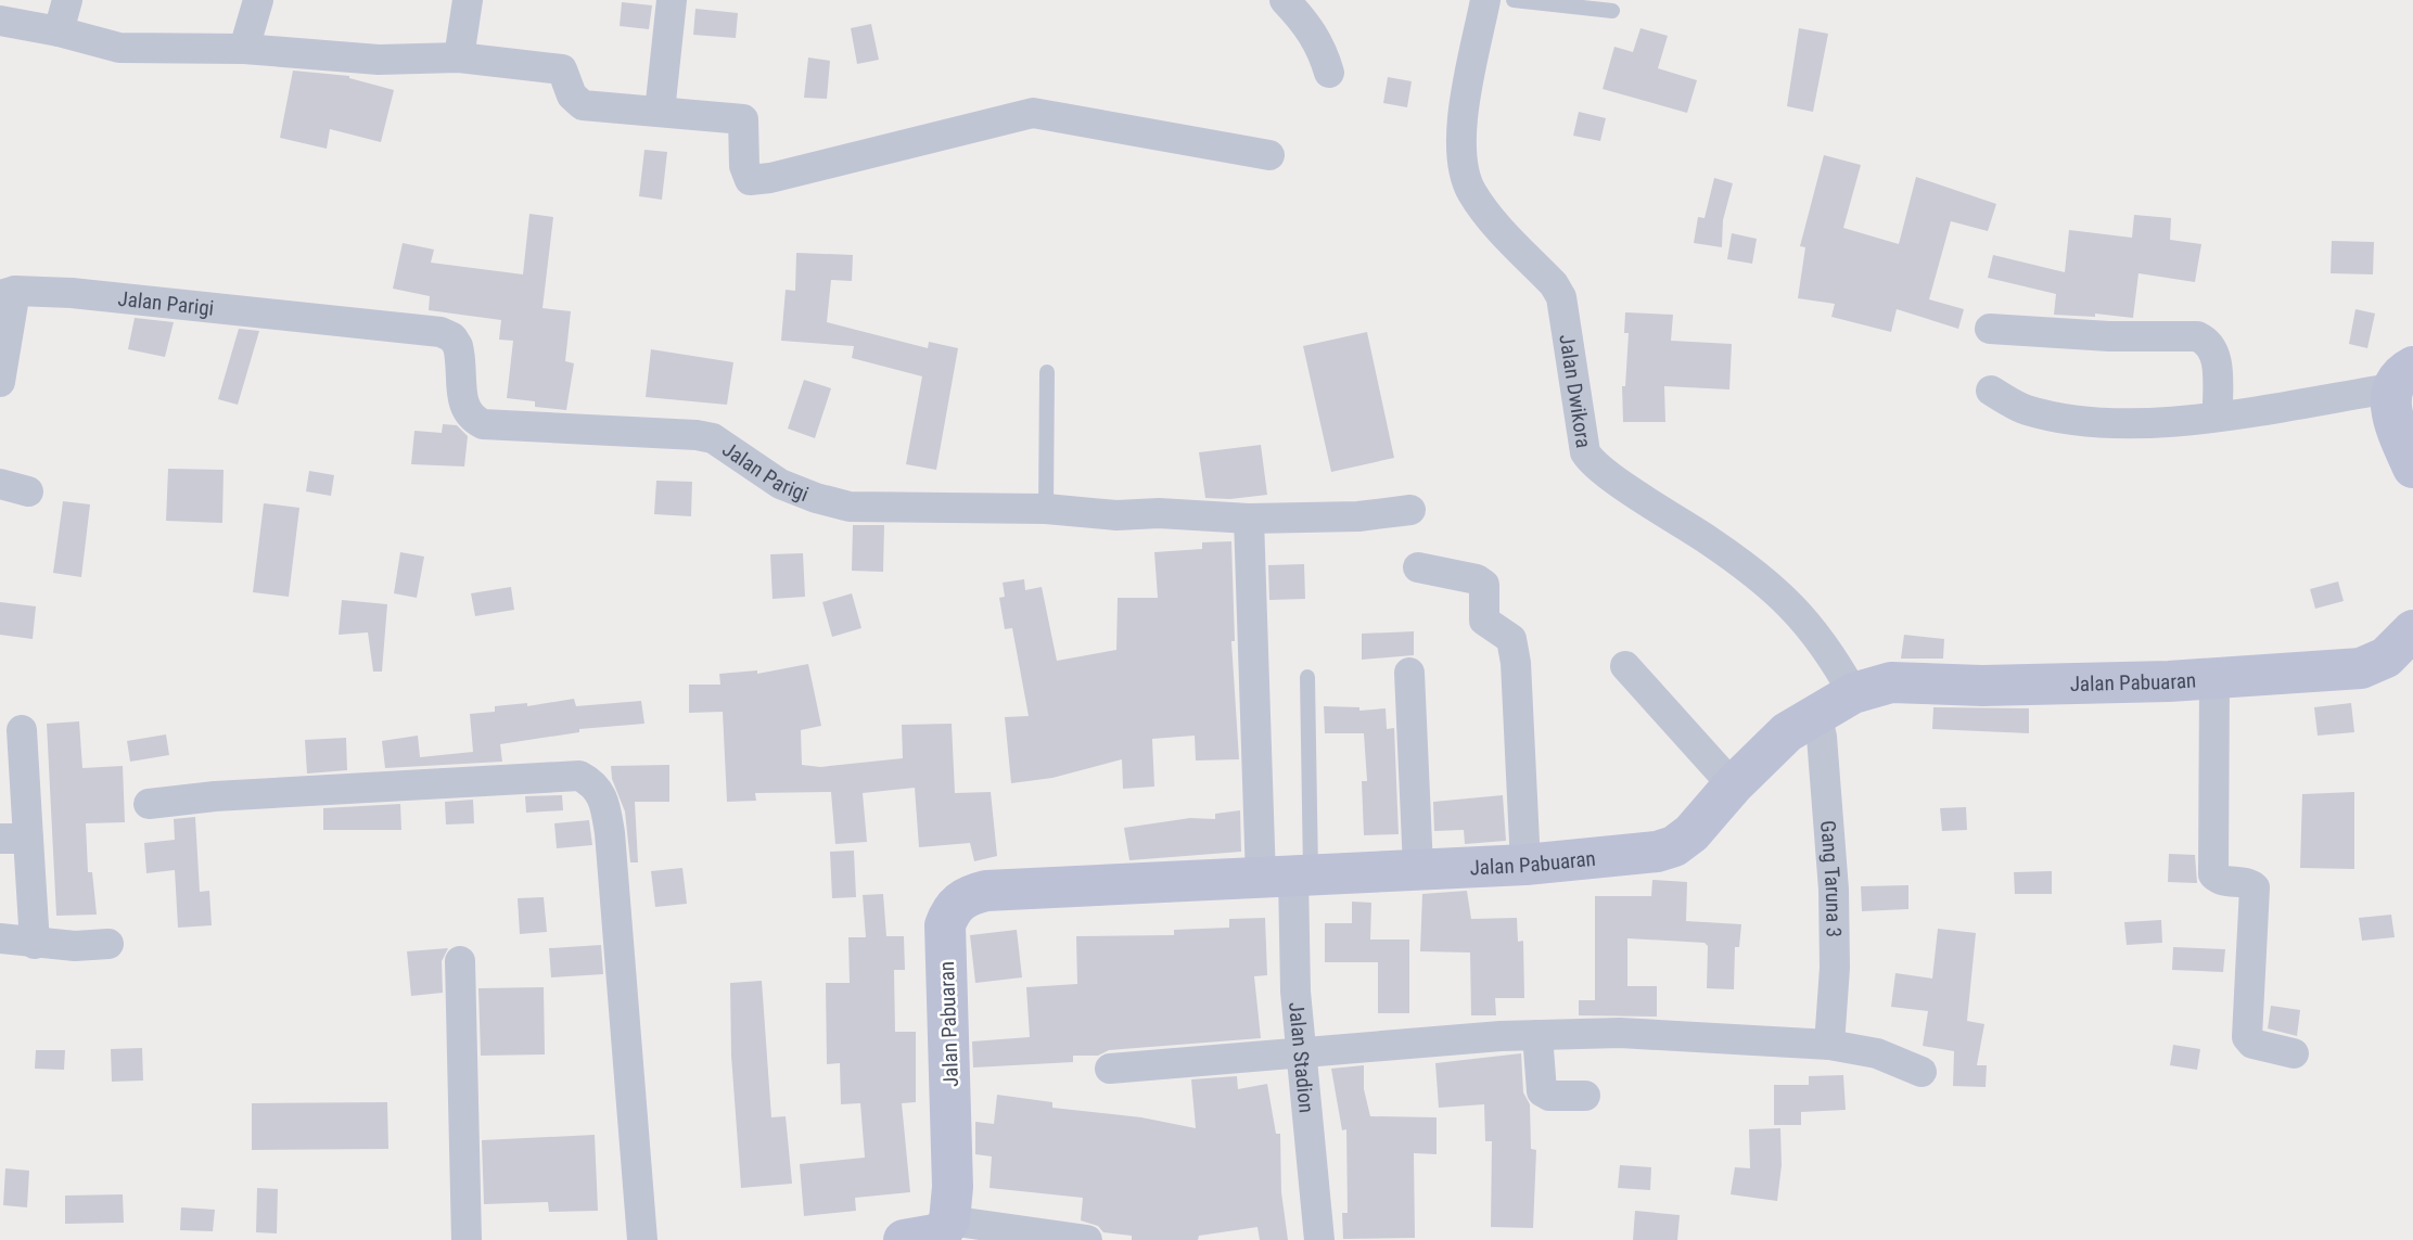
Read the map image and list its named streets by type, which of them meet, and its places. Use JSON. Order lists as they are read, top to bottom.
{
  "streets": {
    "street": [
      "Jalan Parigi",
      "Jalan Dwikora",
      "Jalan Pabuaran",
      "Gang Taruna 3",
      "Jalan Stadion"
    ]
  },
  "crossings": [
    ["Jalan Dwikora", "Jalan Pabuaran"],
    ["Jalan Pabuaran", "Gang Taruna 3"],
    ["Jalan Pabuaran", "Jalan Stadion"]
  ]
}
